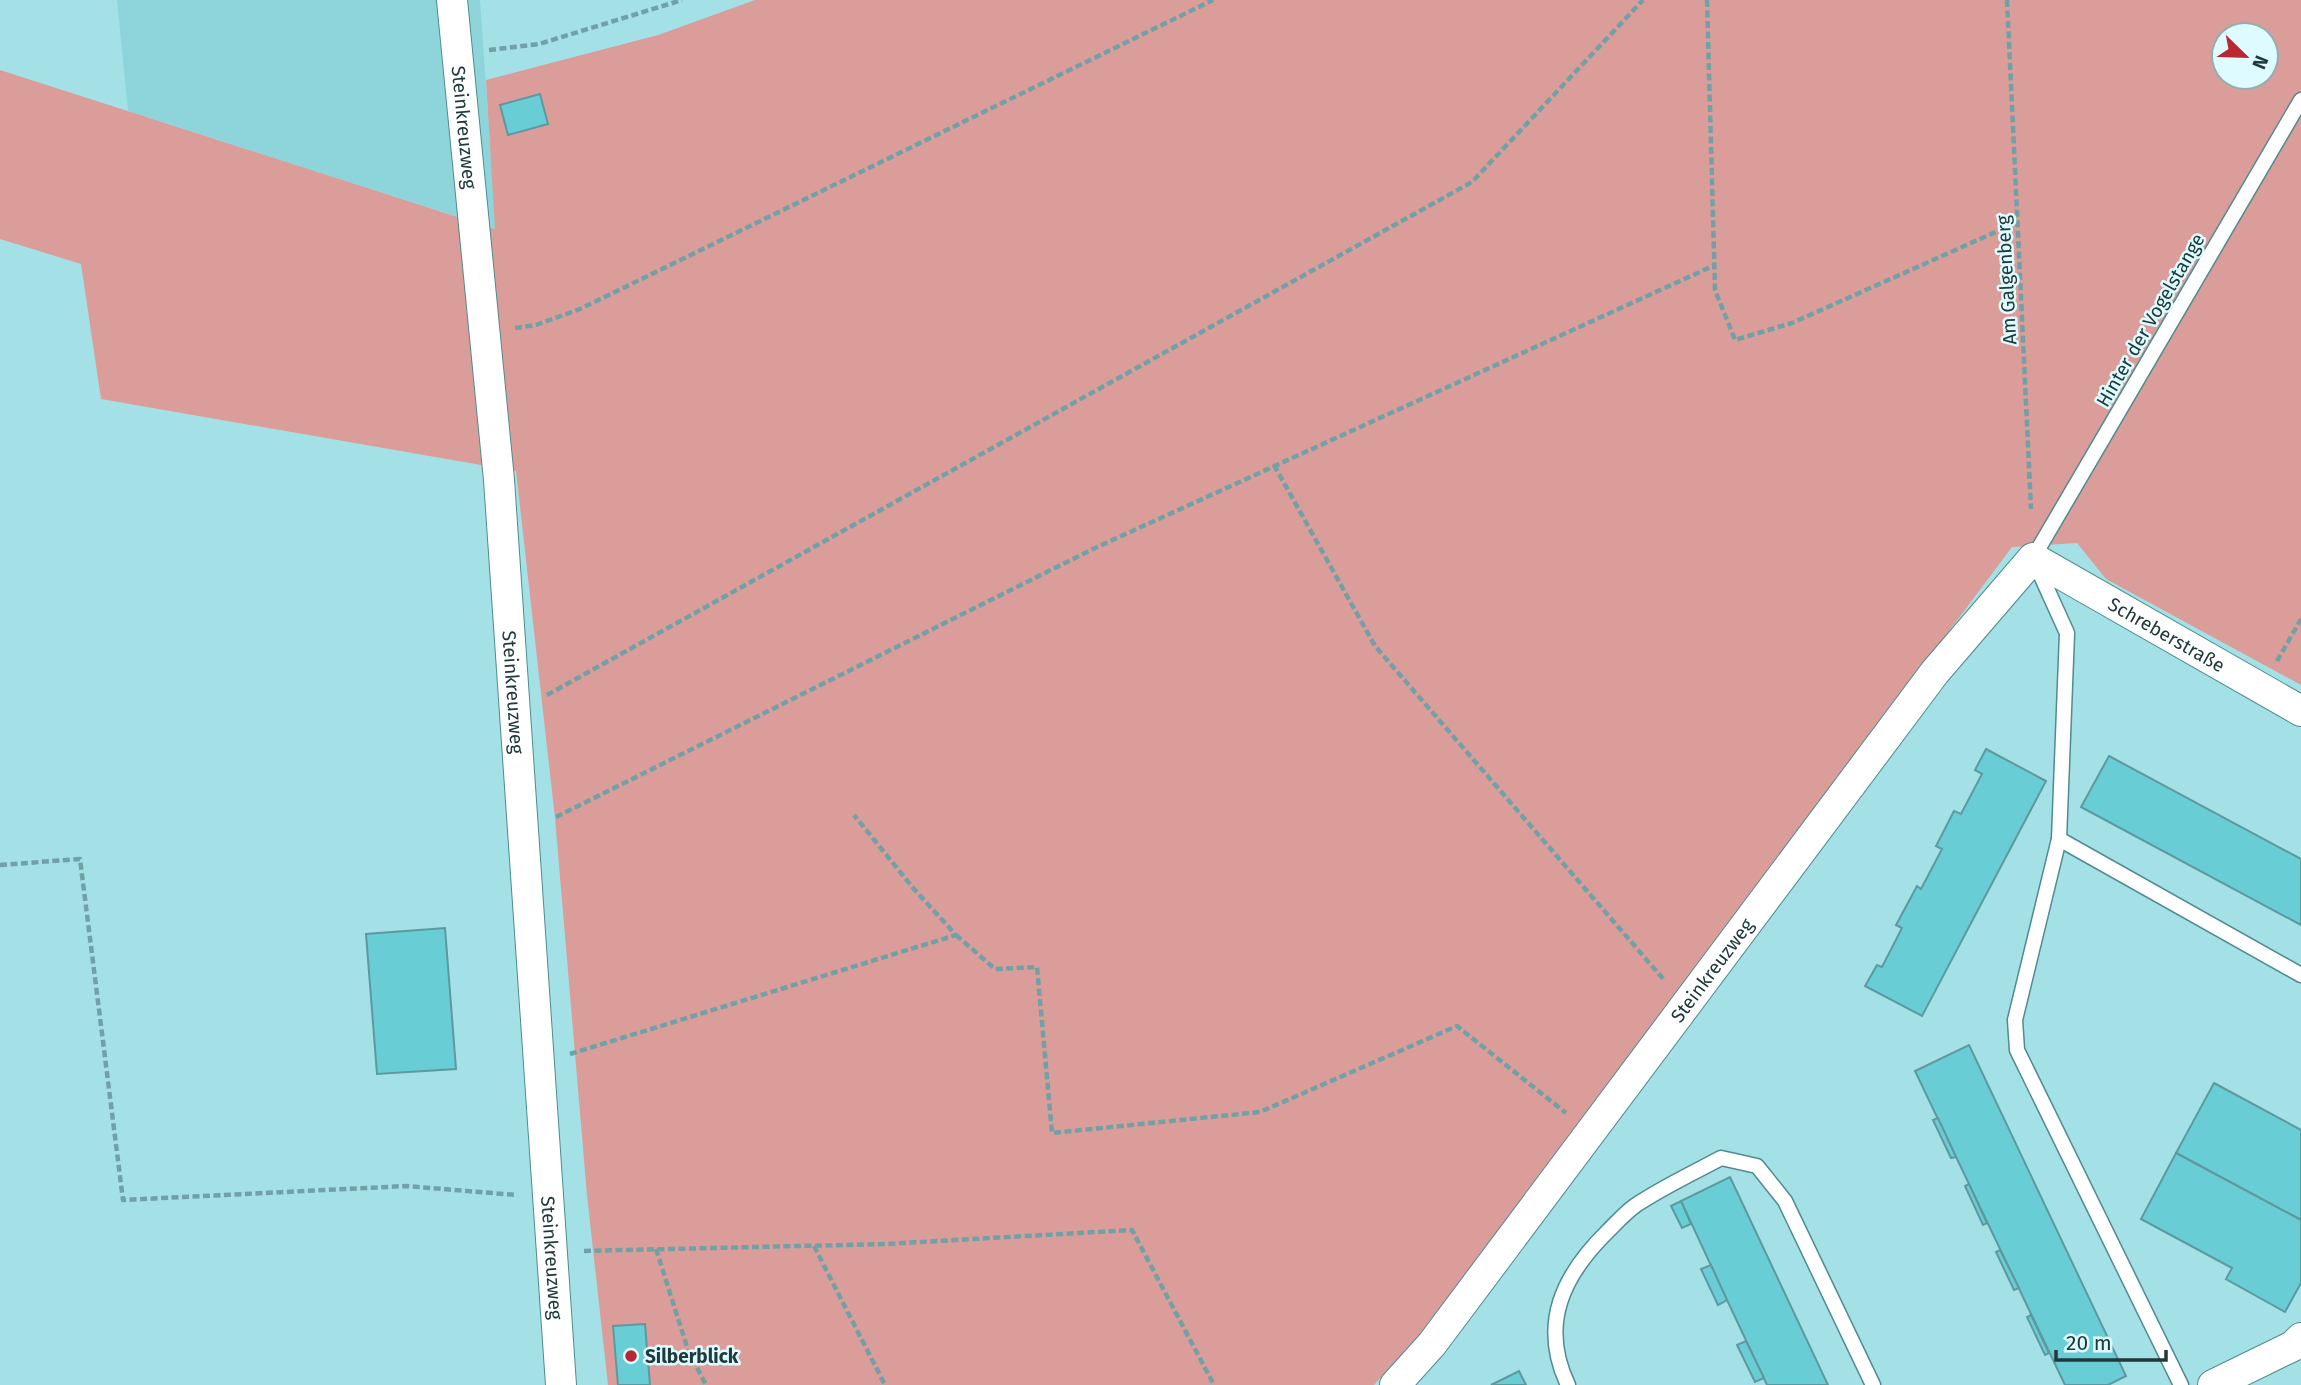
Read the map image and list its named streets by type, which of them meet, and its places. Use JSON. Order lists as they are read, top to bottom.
{
  "streets": {
    "street": ["Steinkreuzweg", "Schreberstraße"],
    "lane": ["Hinter der Vogelstange"],
    "path": ["Am Galgenberg"]
  },
  "crossings": [
    ["Steinkreuzweg", "Am Galgenberg"],
    ["Steinkreuzweg", "Hinter der Vogelstange"],
    ["Steinkreuzweg", "Schreberstraße"],
    ["Am Galgenberg", "Hinter der Vogelstange"],
    ["Am Galgenberg", "Schreberstraße"],
    ["Hinter der Vogelstange", "Schreberstraße"]
  ],
  "places": ["Silberblick"],
  "scale_bar": "20 m",
  "north": "bottom right"
}
